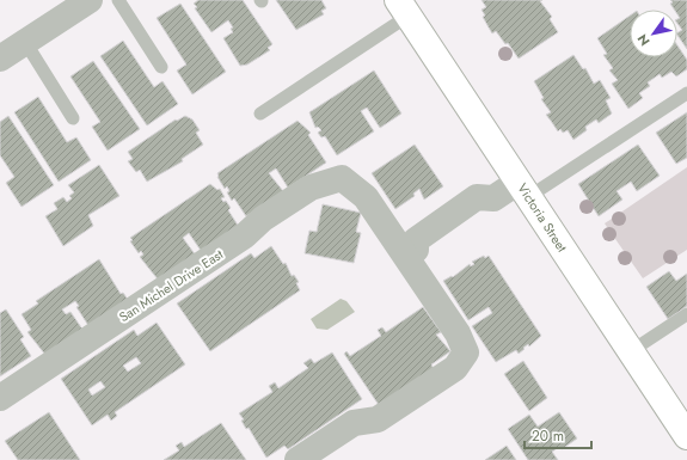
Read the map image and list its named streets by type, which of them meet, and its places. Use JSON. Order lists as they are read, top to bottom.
{
  "streets": {
    "main road": ["Victoria Street"],
    "street": ["San Michel Drive East"]
  },
  "scale_bar": "20 m",
  "north": "bottom left"
}
